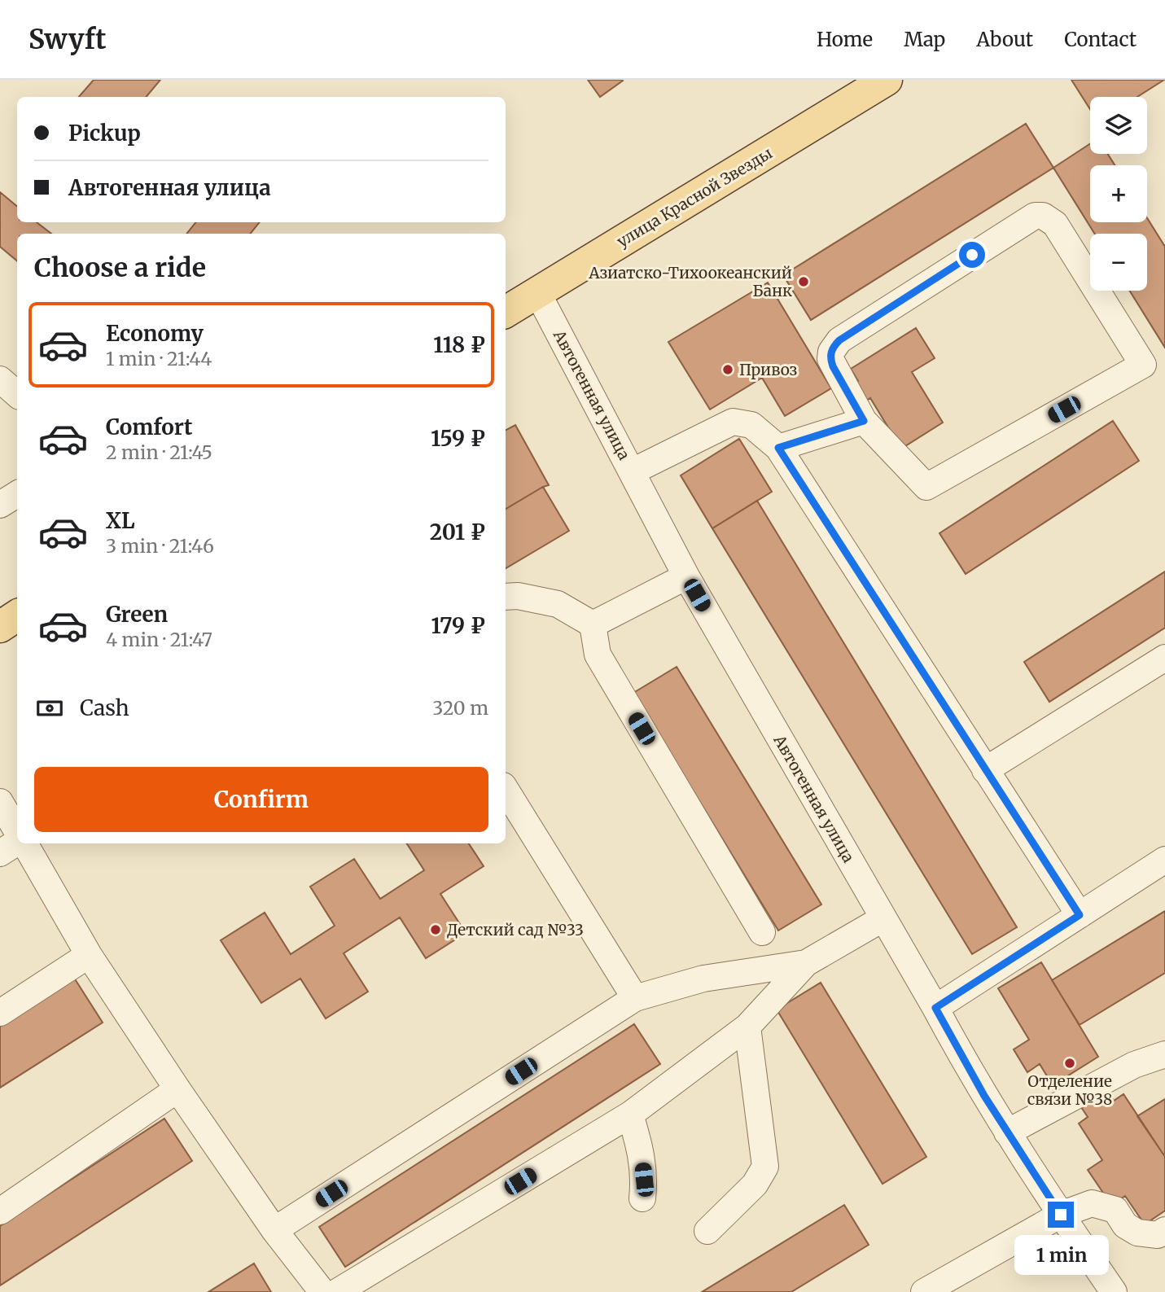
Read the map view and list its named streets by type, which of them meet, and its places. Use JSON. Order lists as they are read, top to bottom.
{
  "streets": {
    "main road": ["улица Красной Звезды"],
    "street": ["Автогенная улица"]
  },
  "crossings": [
    ["улица Красной Звезды", "Автогенная улица"]
  ],
  "places": [
    "Азиатско-Тихоокеанский Банк",
    "Привоз",
    "Детский сад №33",
    "Отделение связи №38"
  ],
  "page": {
    "header": "Swyft",
    "nav": [
      "Home",
      "Map",
      "About",
      "Contact"
    ],
    "map_buttons": ["+", "−"],
    "banner": ["Pickup", "Автогенная улица"],
    "heading": "Choose a ride",
    "list": [
      {
        "name": "Economy",
        "note": "1 min · 21:44",
        "value": "118 ₽"
      },
      {
        "name": "Comfort",
        "note": "2 min · 21:45",
        "value": "159 ₽"
      },
      {
        "name": "XL",
        "note": "3 min · 21:46",
        "value": "201 ₽"
      },
      {
        "name": "Green",
        "note": "4 min · 21:47",
        "value": "179 ₽"
      }
    ],
    "pay": ["Cash", "320 m"],
    "buttons": "Confirm",
    "bubble": "1 min"
  }
}
